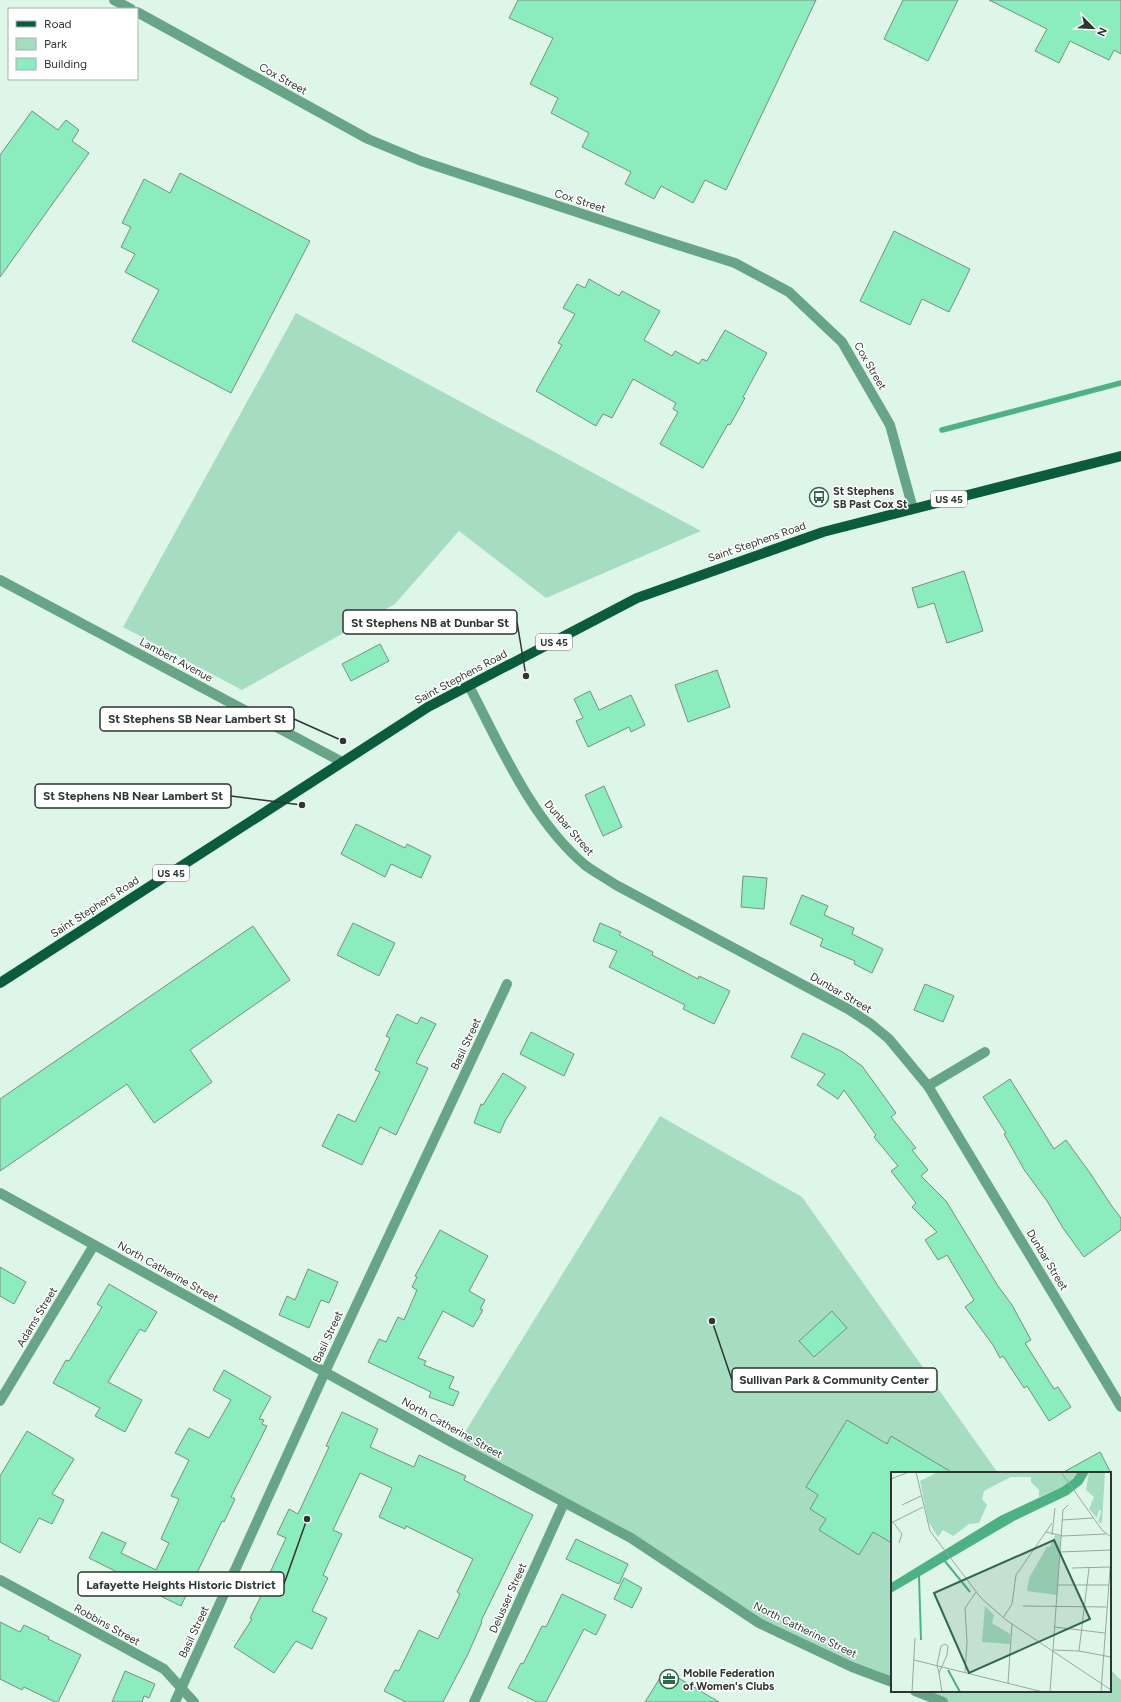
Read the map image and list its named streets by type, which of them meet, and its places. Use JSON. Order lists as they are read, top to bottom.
{
  "streets": {
    "main road": ["US 45", "Saint Stephens Road"],
    "street": [
      "Cox Street",
      "Lambert Avenue",
      "Dunbar Street",
      "Basil Street",
      "North Catherine Street",
      "Adams Street",
      "Delusser Street",
      "Robbins Street"
    ]
  },
  "crossings": [
    ["Cox Street", "Saint Stephens Road"],
    ["Saint Stephens Road", "Lambert Avenue"],
    ["Saint Stephens Road", "Dunbar Street"],
    ["Basil Street", "North Catherine Street"],
    ["Basil Street", "Robbins Street"],
    ["North Catherine Street", "Adams Street"],
    ["North Catherine Street", "Delusser Street"]
  ],
  "places": {
    "bus stop": ["St Stephens SB Past Cox St"],
    "other": [
      "St Stephens NB at Dunbar St",
      "St Stephens SB Near Lambert St",
      "St Stephens NB Near Lambert St",
      "Sullivan Park & Community Center",
      "Lafayette Heights Historic District"
    ],
    "office": ["Mobile Federation of Women's Clubs"]
  },
  "legend": ["Road", "Park", "Building"],
  "north": "bottom right"
}
